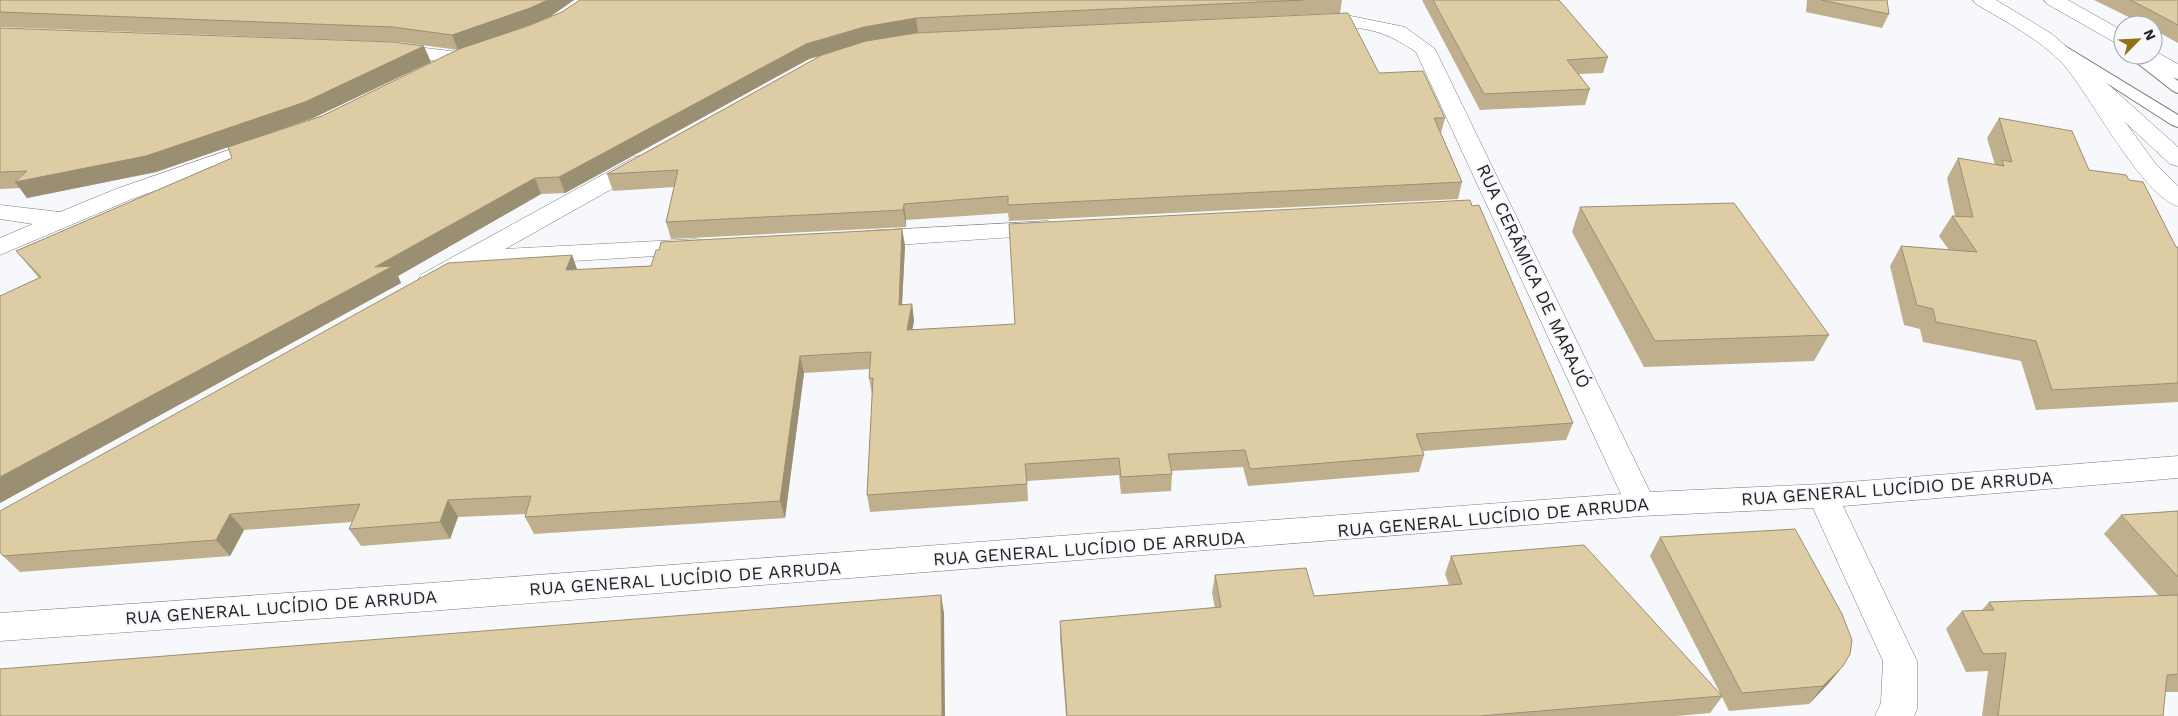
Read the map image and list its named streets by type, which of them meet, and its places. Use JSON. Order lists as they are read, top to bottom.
{
  "streets": {
    "street": ["RUA CERÂMICA DE MARAJÓ", "RUA GENERAL LUCÍDIO DE ARRUDA"]
  },
  "crossings": [
    ["RUA CERÂMICA DE MARAJÓ", "RUA GENERAL LUCÍDIO DE ARRUDA"]
  ],
  "north": "top right"
}
